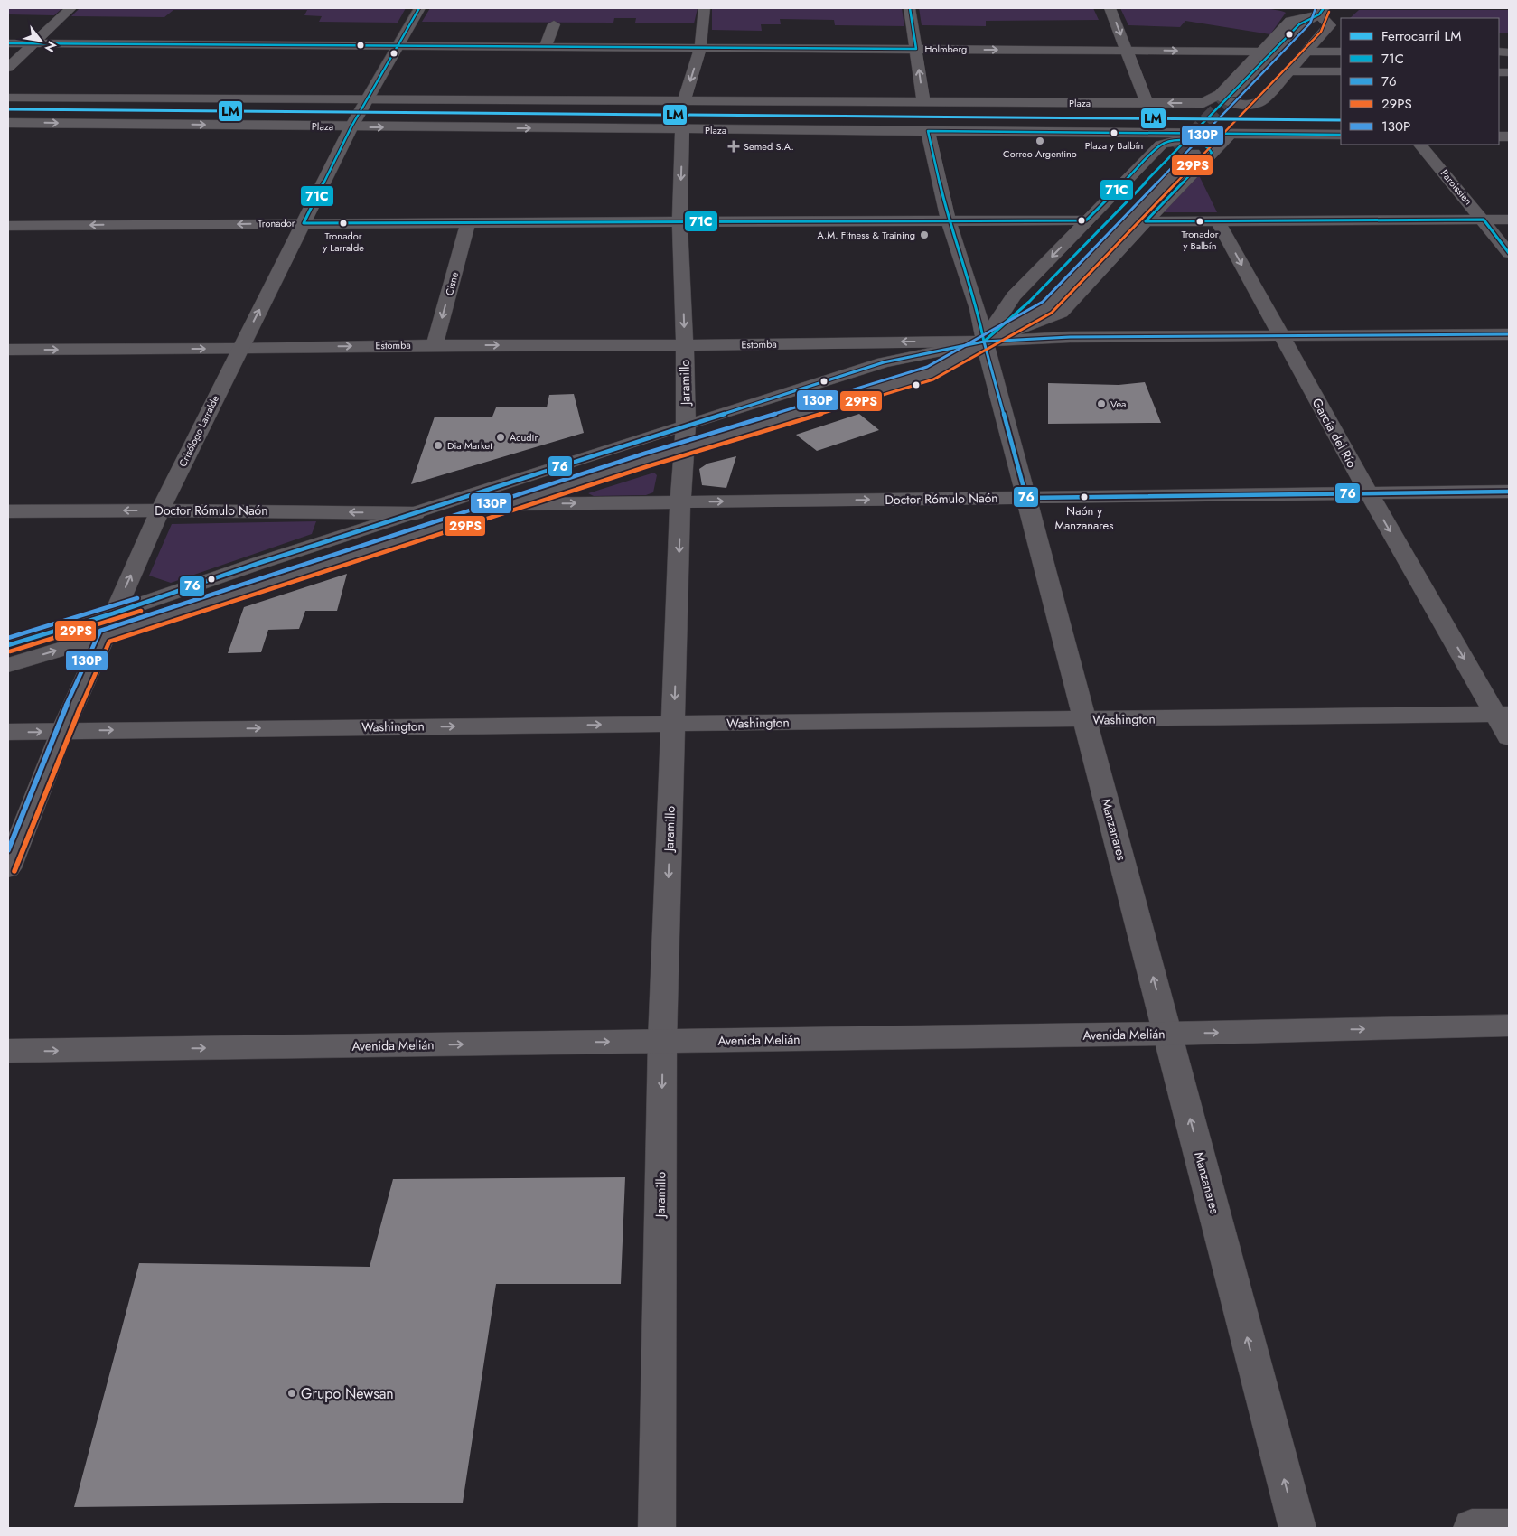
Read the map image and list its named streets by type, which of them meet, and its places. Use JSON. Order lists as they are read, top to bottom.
{
  "streets": {
    "street": [
      "Holmberg",
      "Plaza",
      "Paroissien",
      "Tronador",
      "Cisne",
      "Estomba",
      "Jaramillo",
      "Crisólogo Larralde",
      "García del Río",
      "Doctor Rómulo Naón",
      "Washington",
      "Manzanares",
      "Avenida Melián"
    ]
  },
  "crossings": [
    ["Holmberg", "Crisólogo Larralde"],
    ["Plaza", "Jaramillo"],
    ["Plaza", "Crisólogo Larralde"],
    ["Plaza", "Manzanares"],
    ["Tronador", "Cisne"],
    ["Tronador", "Jaramillo"],
    ["Tronador", "Crisólogo Larralde"],
    ["Tronador", "Manzanares"],
    ["Cisne", "Estomba"],
    ["Estomba", "Jaramillo"],
    ["Estomba", "Crisólogo Larralde"],
    ["Estomba", "García del Río"],
    ["Estomba", "Manzanares"],
    ["Jaramillo", "Doctor Rómulo Naón"],
    ["Jaramillo", "Washington"],
    ["Jaramillo", "Avenida Melián"],
    ["Crisólogo Larralde", "Doctor Rómulo Naón"],
    ["Crisólogo Larralde", "Washington"],
    ["García del Río", "Doctor Rómulo Naón"],
    ["García del Río", "Washington"],
    ["Doctor Rómulo Naón", "Manzanares"],
    ["Washington", "Manzanares"],
    ["Manzanares", "Avenida Melián"]
  ],
  "one_way": [
    "Cisne",
    "Jaramillo",
    "García del Río",
    "Manzanares",
    "Avenida Melián"
  ],
  "places": {
    "other": [
      "Plaza y Balbín",
      "Correo Argentino",
      "Tronador y Balbín",
      "Tronador y Larralde",
      "A.M. Fitness & Training",
      "Vea",
      "Acudir",
      "Dia Market",
      "Naón y Manzanares",
      "Grupo Newsan"
    ],
    "health": ["Semed S.A."]
  },
  "lines": [
    "transit line 71C",
    "transit line 130P",
    "transit line 29PS",
    "rail line LM",
    "transit line 76"
  ],
  "legend": [
    "Ferrocarril LM",
    "71C",
    "76",
    "29PS",
    "130P"
  ],
  "north": "bottom right"
}
